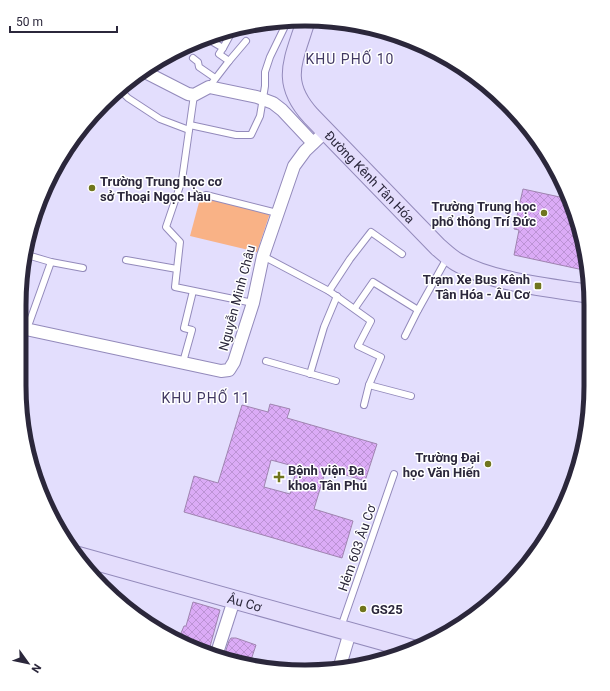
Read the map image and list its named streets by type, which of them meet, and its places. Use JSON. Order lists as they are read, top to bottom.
{
  "streets": {
    "street": ["Đường Kênh Tân Hóa", "Nguyễn Minh Châu", "Âu Cơ"],
    "lane": ["Hẻm 603 Âu Cơ"]
  },
  "crossings": [
    ["Đường Kênh Tân Hóa", "Nguyễn Minh Châu"],
    ["Hẻm 603 Âu Cơ", "Âu Cơ"]
  ],
  "districts": ["KHU PHỐ 10", "KHU PHỐ 11"],
  "places": {
    "other": [
      "Trường Trung học cơ sở Thoại Ngọc Hầu",
      "Trường Trung học phổ thông Trí Đức",
      "Trường Đại học Văn Hiến",
      "GS25"
    ],
    "transit": ["Trạm Xe Bus Kênh Tân Hóa - Âu Cơ"],
    "health": ["Bệnh viện Đa khoa Tân Phú"]
  },
  "scale_bar": "50 m",
  "north": "bottom right"
}
